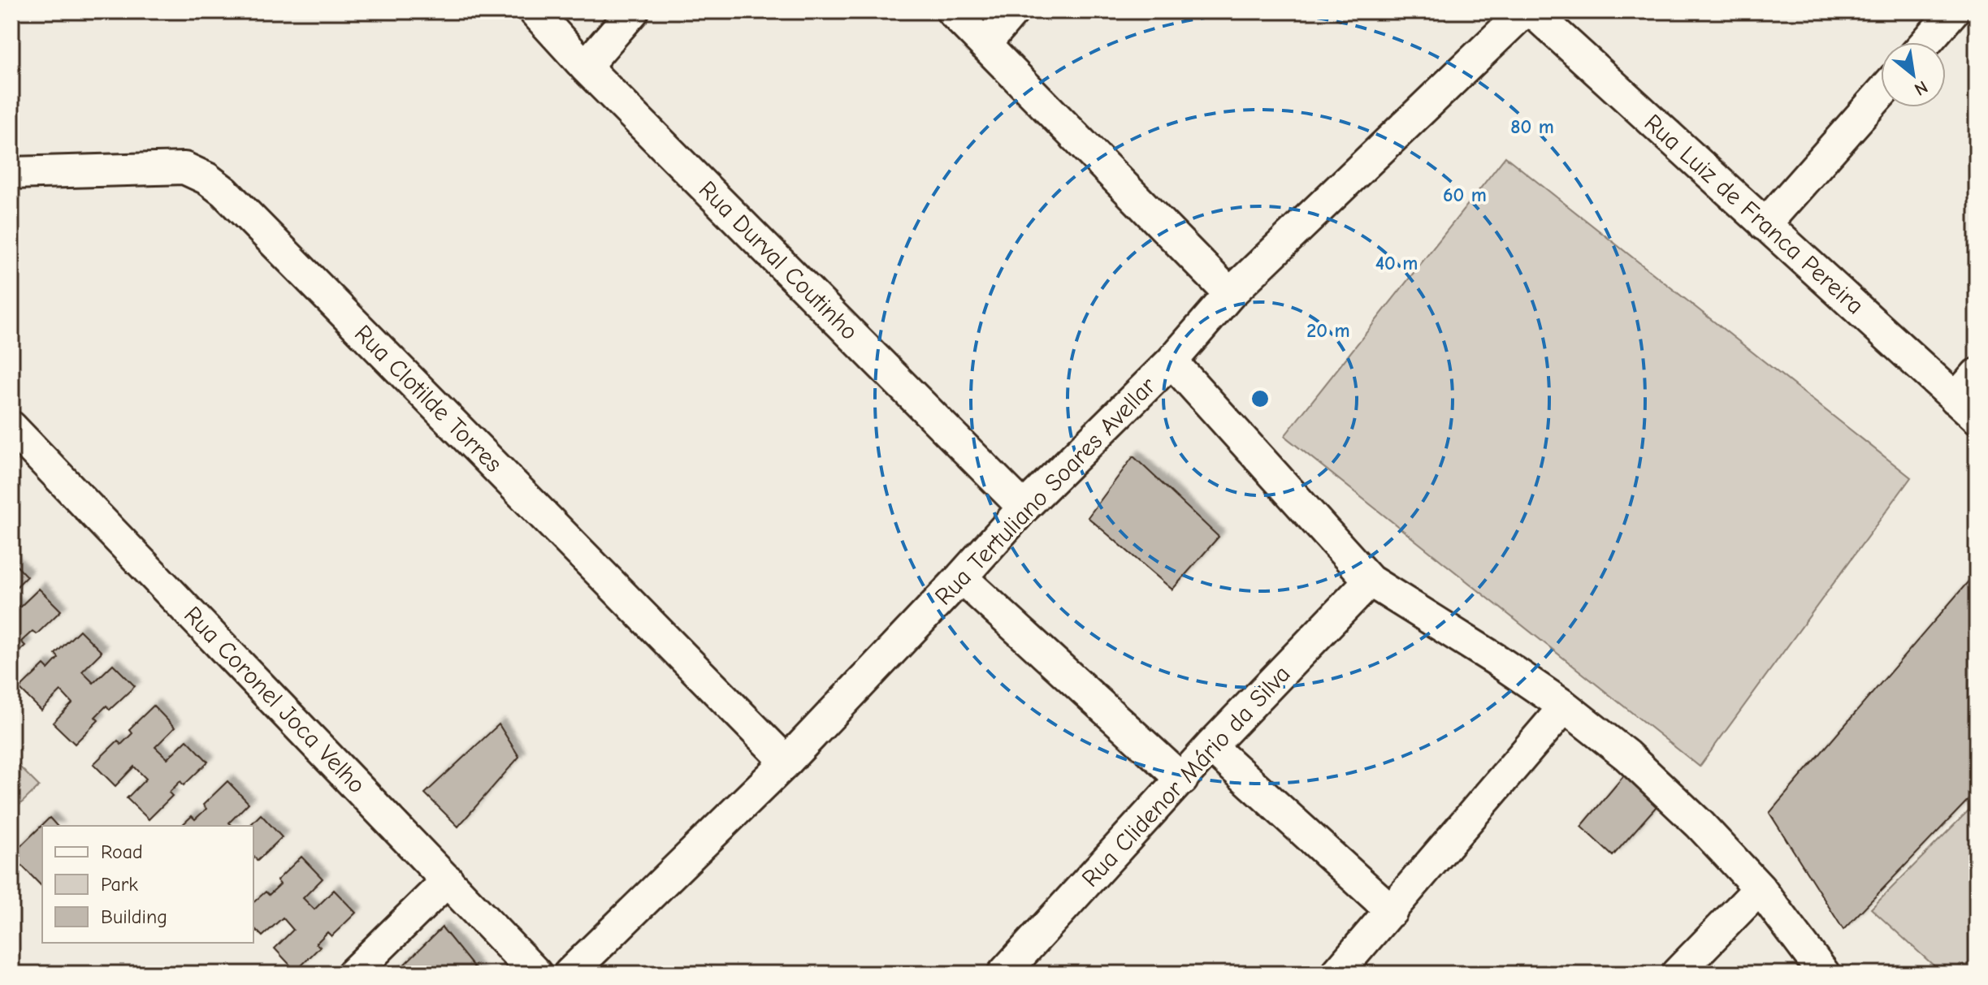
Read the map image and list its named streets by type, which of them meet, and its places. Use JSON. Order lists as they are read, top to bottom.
{
  "streets": {
    "street": [
      "Rua Luiz de Franca Pereira",
      "Rua Durval Coutinho",
      "Rua Clotilde Torres",
      "Rua Tertuliano Soares Avellar",
      "Rua Coronel Joca Velho",
      "Rua Clidenor Mário da Silva"
    ]
  },
  "crossings": [
    ["Rua Durval Coutinho", "Rua Tertuliano Soares Avellar"],
    ["Rua Clotilde Torres", "Rua Tertuliano Soares Avellar"]
  ],
  "legend": ["Road", "Park", "Building"],
  "north": "bottom right",
  "rings": [
    "80 m",
    "60 m",
    "40 m",
    "20 m"
  ]
}
